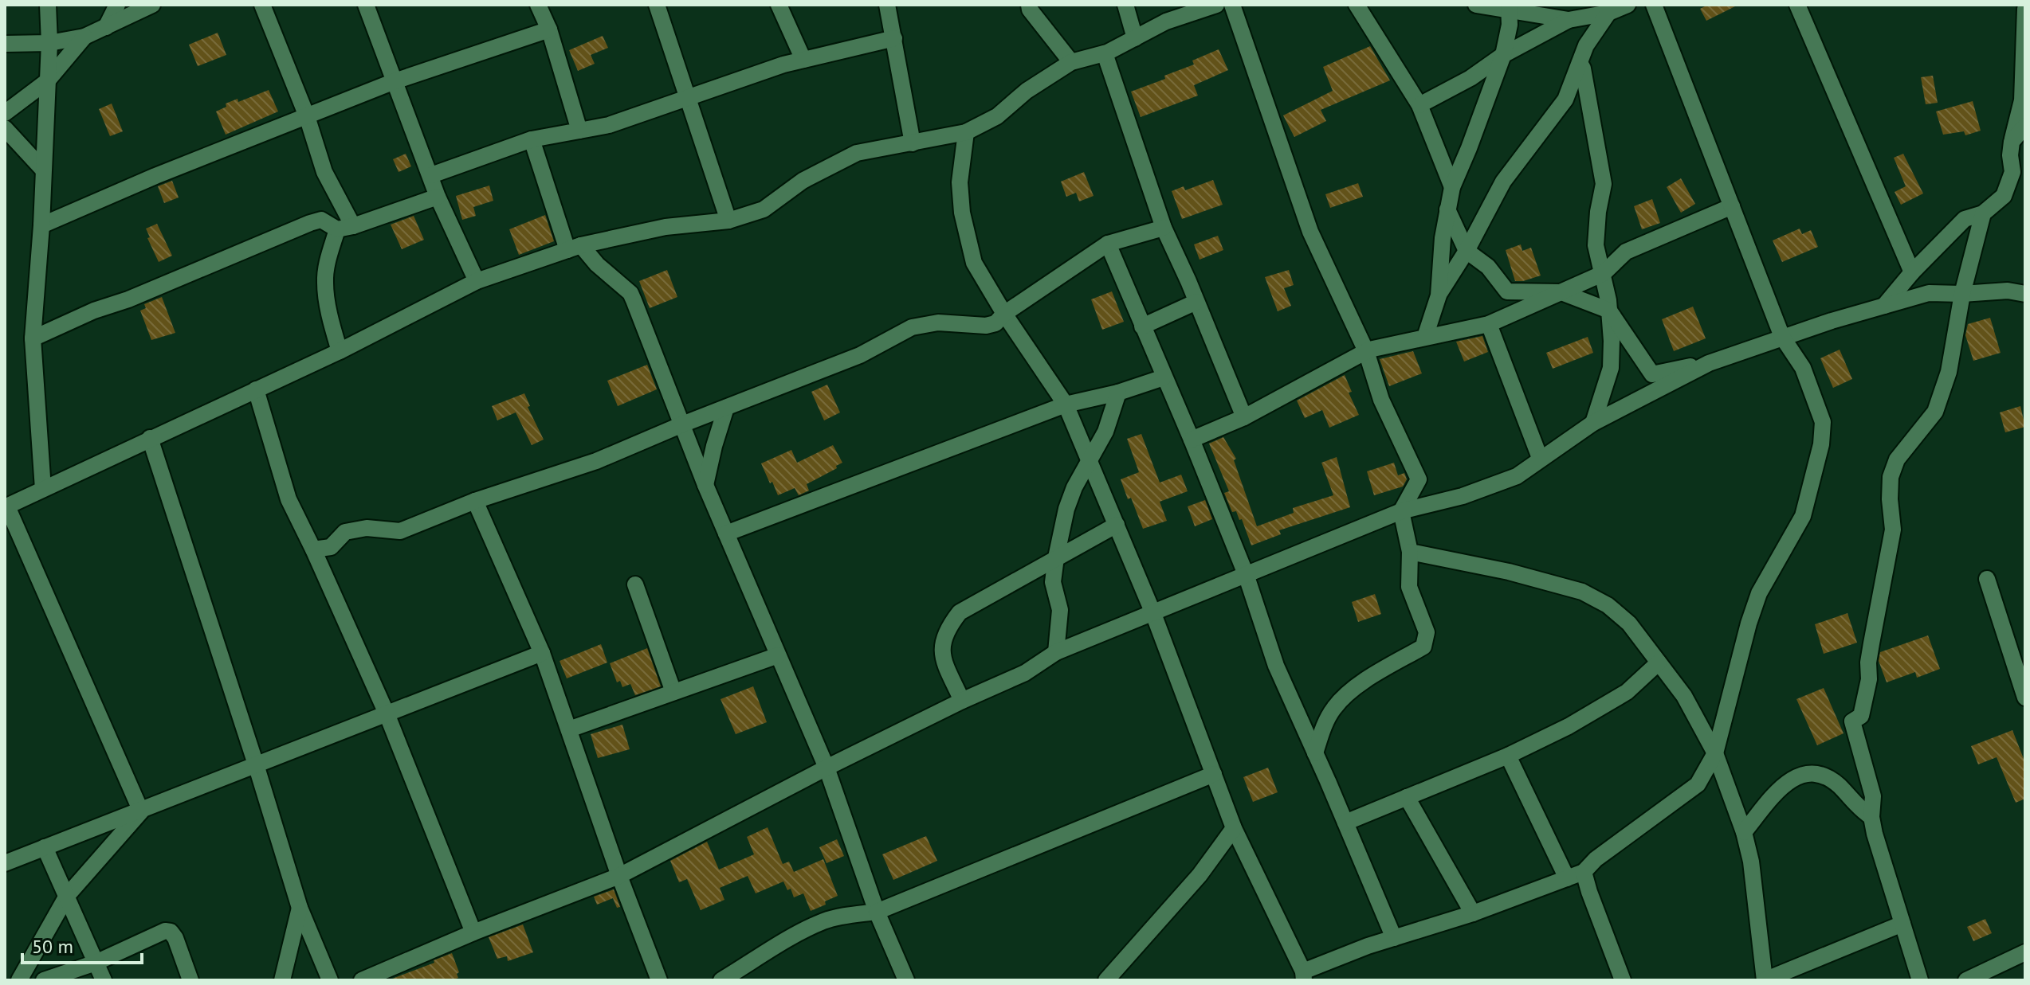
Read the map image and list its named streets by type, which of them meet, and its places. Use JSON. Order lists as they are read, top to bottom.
{
  "scale_bar": "50 m"
}
